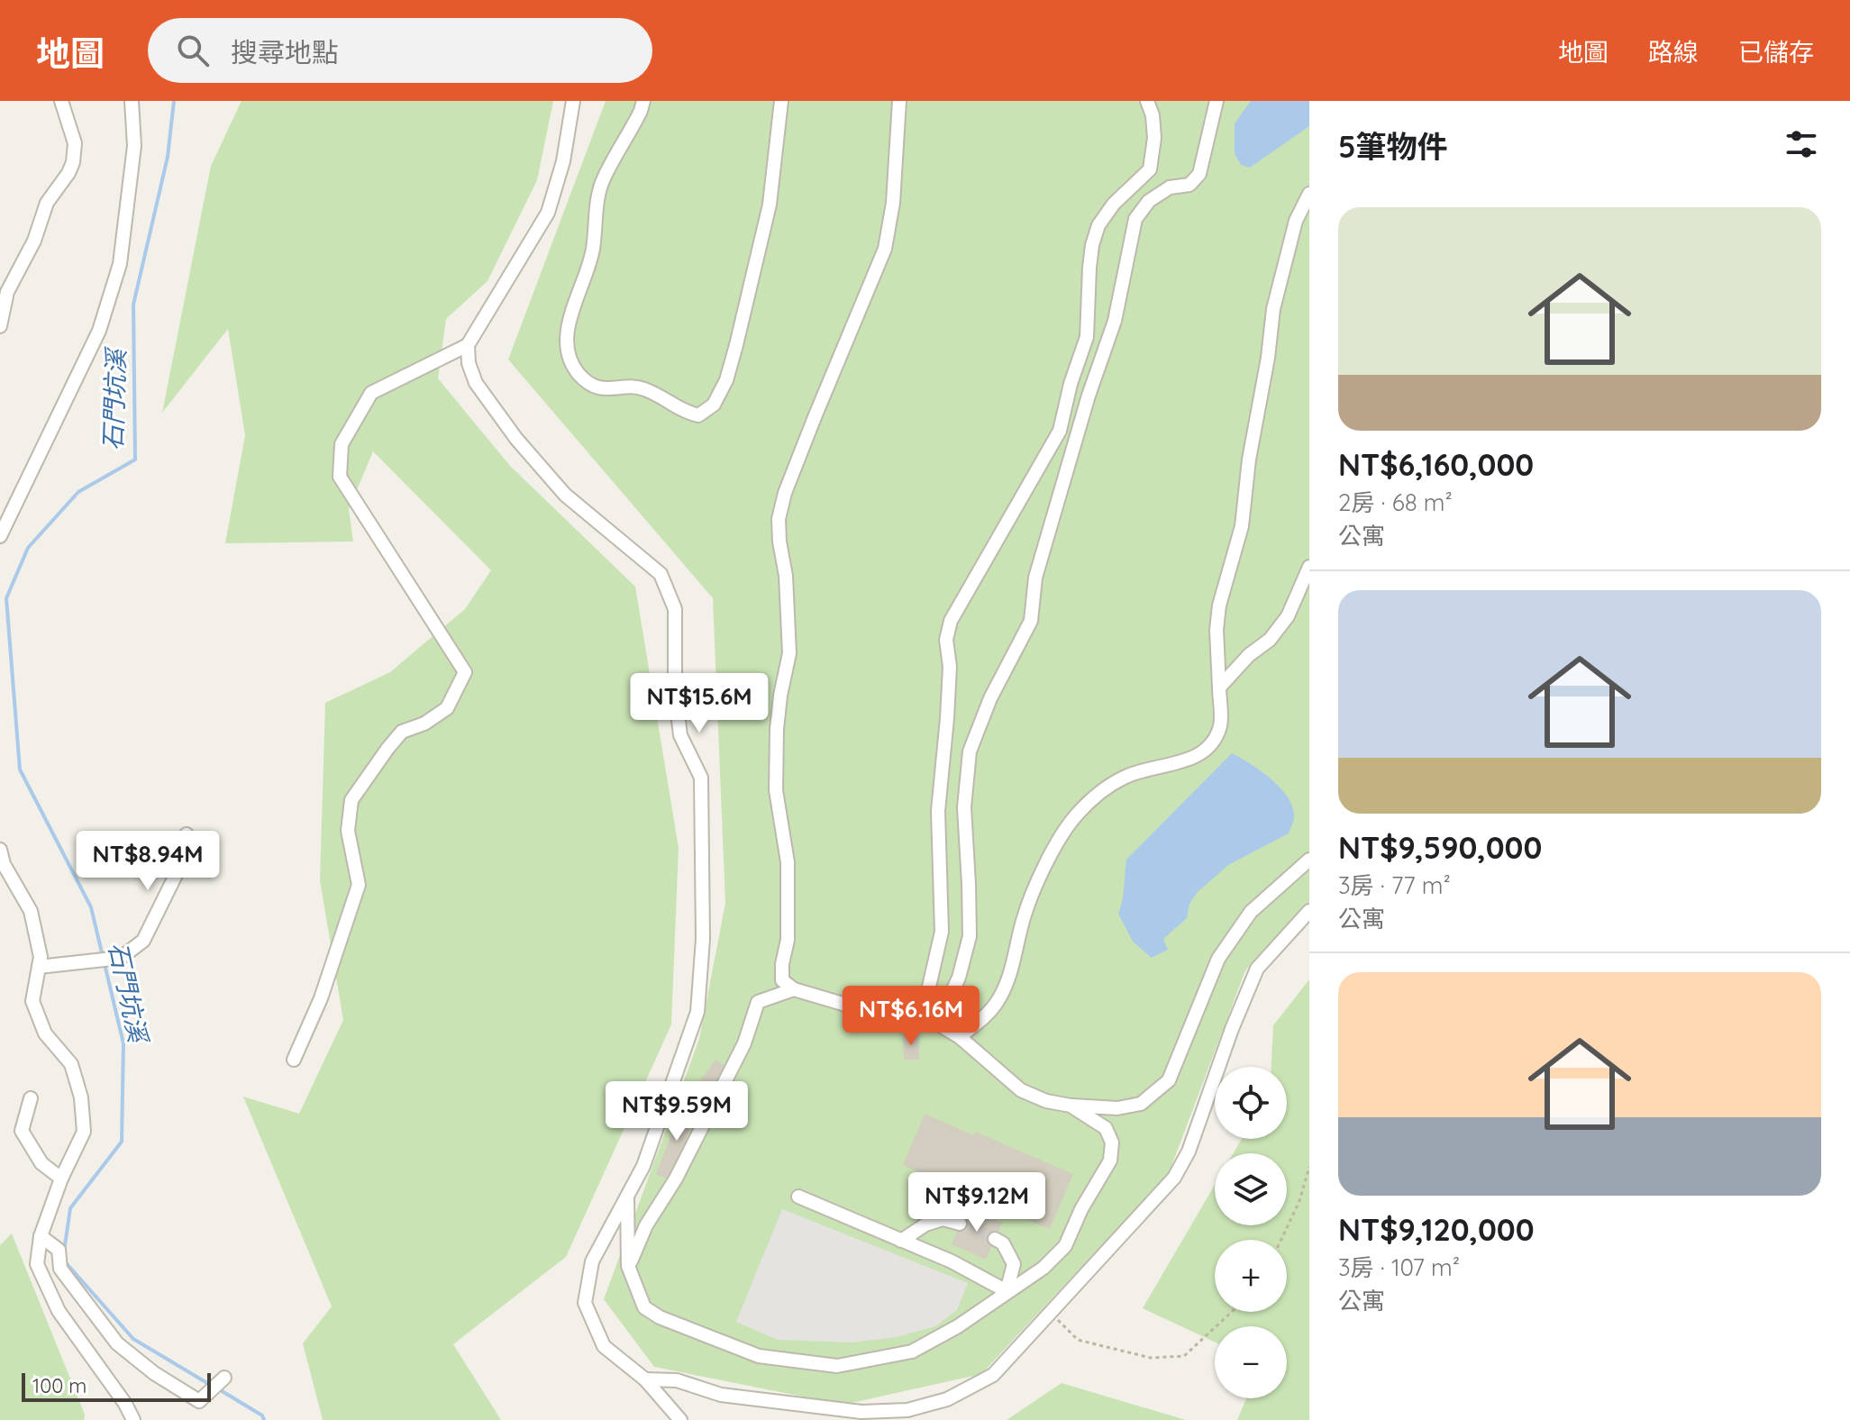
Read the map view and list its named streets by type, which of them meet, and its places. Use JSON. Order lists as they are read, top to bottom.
{
  "water": ["石門坑溪"],
  "scale_bar": "100 m",
  "page": {
    "header": "地圖",
    "search": "搜尋地點",
    "nav": ["地圖", "路線", "已儲存"],
    "heading": "5筆物件",
    "list": [
      {
        "name": "NT$6,160,000",
        "note": "2房 · 68 m² · 公寓"
      },
      {
        "name": "NT$9,590,000",
        "note": "3房 · 77 m² · 公寓"
      },
      {
        "name": "NT$9,120,000",
        "note": "3房 · 107 m² · 公寓"
      }
    ],
    "price": [
      "NT$15.6M",
      "NT$8.94M",
      "NT$6.16M",
      "NT$9.59M",
      "NT$9.12M"
    ],
    "map_buttons": ["+", "−"],
    "scale": "100 m"
  }
}
